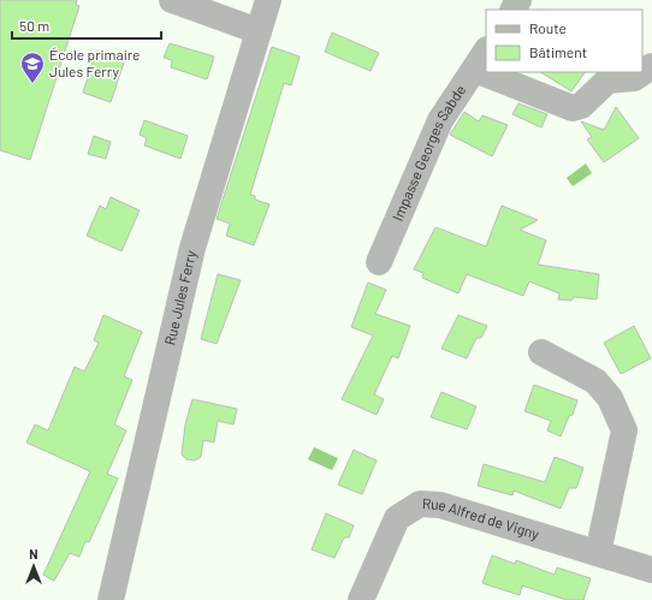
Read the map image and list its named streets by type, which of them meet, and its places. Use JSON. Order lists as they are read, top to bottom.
{
  "streets": {
    "street": ["Impasse Georges Sabde", "Rue Jules Ferry", "Rue Alfred de Vigny"]
  },
  "places": {
    "school or university": ["École primaire Jules Ferry"]
  },
  "legend": ["Route", "Bâtiment"],
  "scale_bar": "50 m",
  "north": "top"
}
